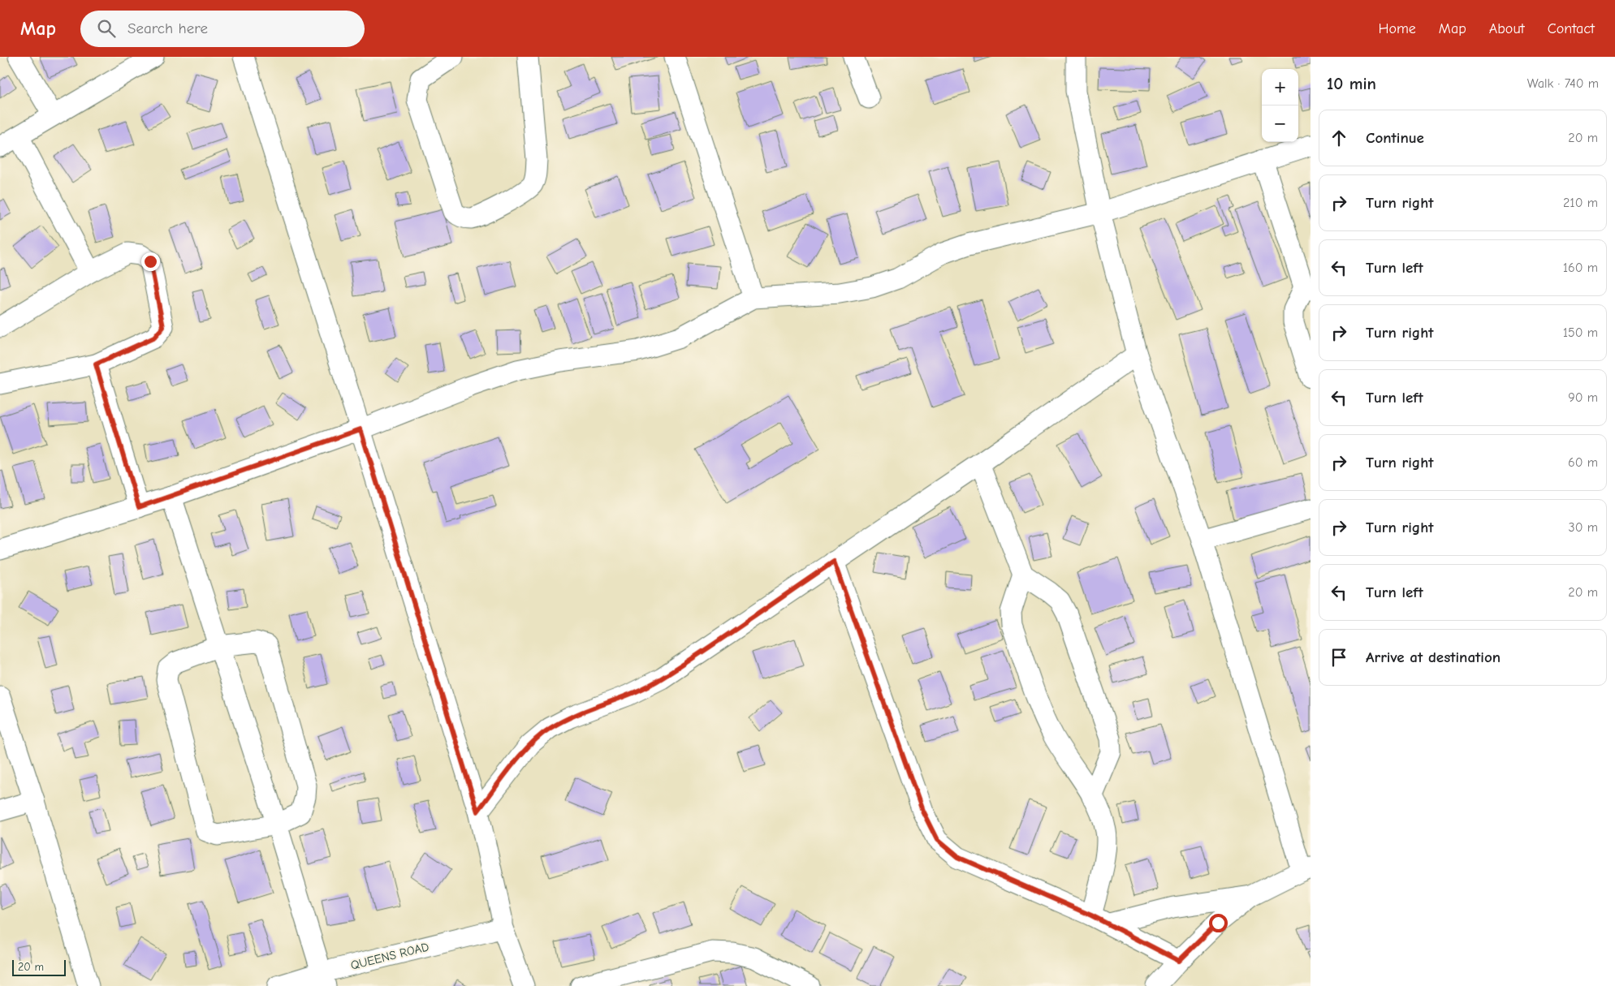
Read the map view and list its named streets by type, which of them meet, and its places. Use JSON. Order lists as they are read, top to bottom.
{
  "streets": {
    "street": ["QUEENS ROAD"]
  },
  "scale_bar": "20 m",
  "page": {
    "header": "Map",
    "search": "Search here",
    "nav": [
      "Home",
      "Map",
      "About",
      "Contact"
    ],
    "heading": ["10 min", "Walk · 740 m"],
    "map_buttons": ["+", "−"],
    "list": [
      ["Continue", "20 m"],
      ["Turn right", "210 m"],
      ["Turn left", "160 m"],
      ["Turn right", "150 m"],
      ["Turn left", "90 m"],
      ["Turn right", "60 m"],
      ["Turn right", "30 m"],
      ["Turn left", "20 m"],
      "Arrive at destination"
    ],
    "scale": "20 m"
  }
}
